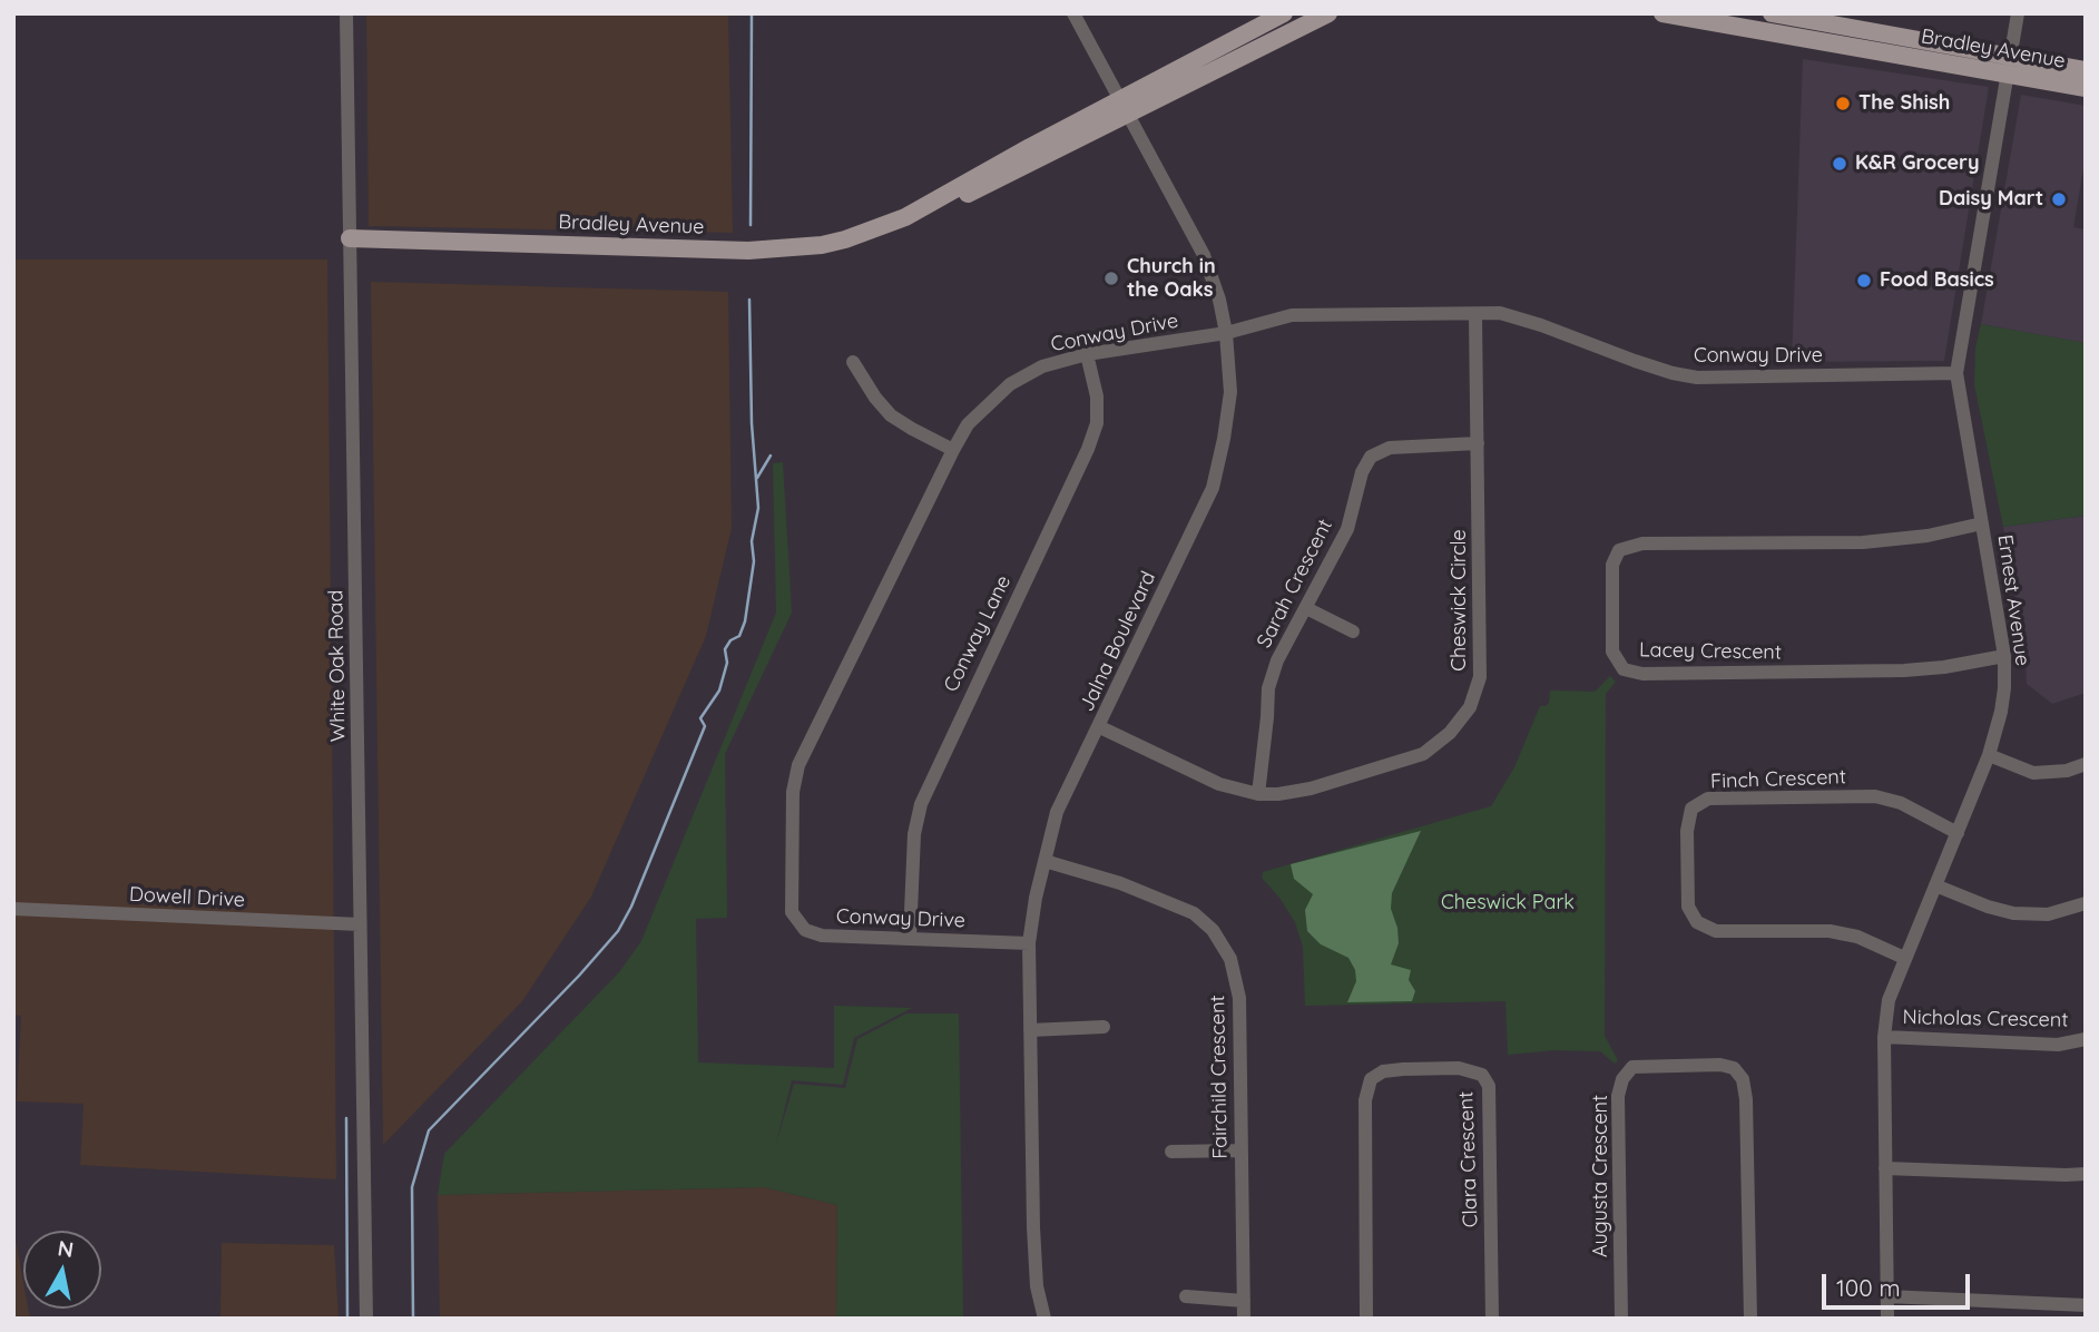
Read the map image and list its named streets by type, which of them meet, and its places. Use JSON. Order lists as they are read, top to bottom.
{
  "streets": {
    "main road": ["Bradley Avenue"],
    "street": [
      "Conway Drive",
      "Sarah Crescent",
      "Cheswick Circle",
      "Ernest Avenue",
      "Conway Lane",
      "Jalna Boulevard",
      "Lacey Crescent",
      "White Oak Road",
      "Finch Crescent",
      "Dowell Drive",
      "Nicholas Crescent",
      "Fairchild Crescent",
      "Clara Crescent",
      "Augusta Crescent"
    ]
  },
  "crossings": [
    ["Bradley Avenue", "Ernest Avenue"],
    ["Bradley Avenue", "Jalna Boulevard"],
    ["Bradley Avenue", "White Oak Road"],
    ["Conway Drive", "Cheswick Circle"],
    ["Conway Drive", "Ernest Avenue"],
    ["Conway Drive", "Conway Lane"],
    ["Conway Drive", "Jalna Boulevard"],
    ["Sarah Crescent", "Cheswick Circle"],
    ["Cheswick Circle", "Jalna Boulevard"],
    ["Ernest Avenue", "Lacey Crescent"],
    ["Ernest Avenue", "Finch Crescent"],
    ["Ernest Avenue", "Nicholas Crescent"],
    ["Jalna Boulevard", "Fairchild Crescent"],
    ["White Oak Road", "Dowell Drive"]
  ],
  "parks": ["Cheswick Park"],
  "places": [
    "The Shish",
    "K&R Grocery",
    "Daisy Mart",
    "Church in the Oaks",
    "Food Basics"
  ],
  "scale_bar": "100 m",
  "north": "top"
}
